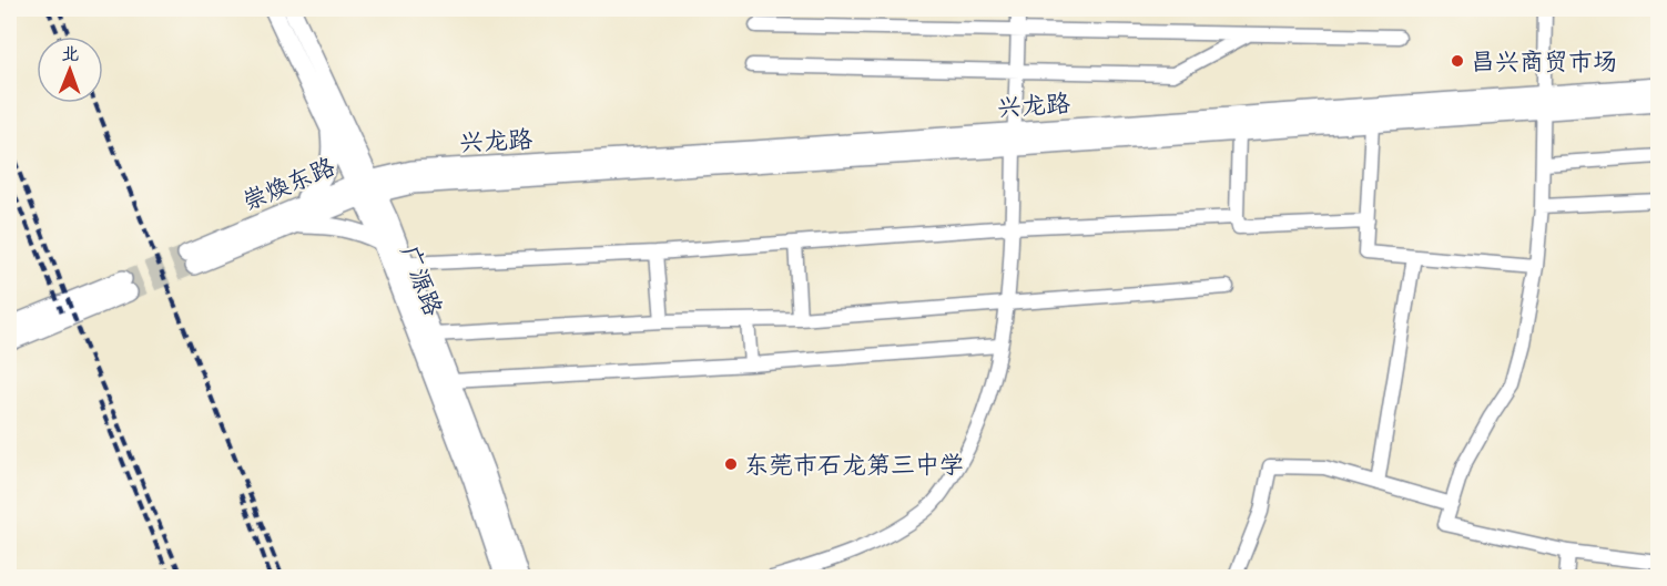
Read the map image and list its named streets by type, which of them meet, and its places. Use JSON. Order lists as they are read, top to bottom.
{
  "streets": {
    "main road": ["兴龙路", "崇焕东路", "广源路"]
  },
  "crossings": [
    ["兴龙路", "崇焕东路"],
    ["崇焕东路", "广源路"]
  ],
  "places": ["昌兴商贸市场", "东莞市石龙第三中学"],
  "north": "top"
}
